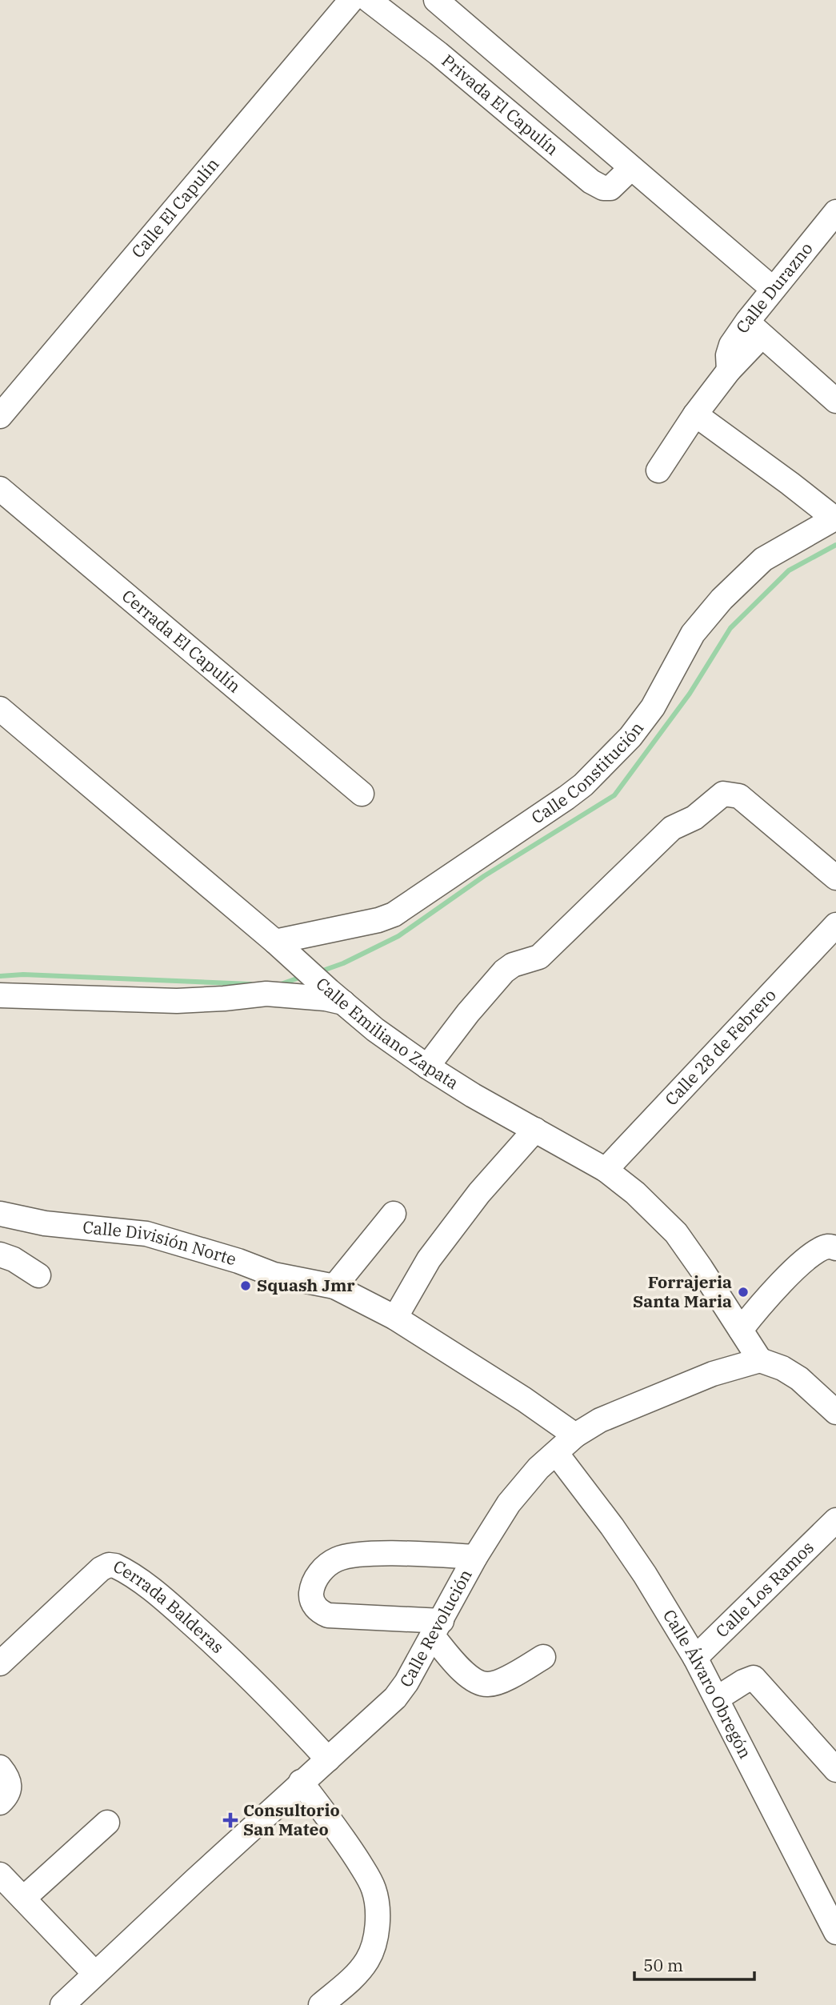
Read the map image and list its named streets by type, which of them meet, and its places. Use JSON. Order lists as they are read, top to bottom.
{
  "streets": {
    "street": [
      "Privada El Capulín",
      "Calle El Capulín",
      "Calle Durazno",
      "Cerrada El Capulín",
      "Calle Constitución",
      "Calle Emiliano Zapata",
      "Calle 28 de Febrero",
      "Calle División Norte",
      "Calle Los Ramos",
      "Cerrada Balderas",
      "Calle Revolución",
      "Calle Álvaro Obregón"
    ]
  },
  "crossings": [
    ["Calle Constitución", "Calle Emiliano Zapata"],
    ["Calle Emiliano Zapata", "Calle 28 de Febrero"],
    ["Calle Emiliano Zapata", "Calle Revolución"],
    ["Calle División Norte", "Calle Revolución"],
    ["Calle Los Ramos", "Calle Álvaro Obregón"],
    ["Cerrada Balderas", "Calle Revolución"],
    ["Calle Revolución", "Calle Álvaro Obregón"]
  ],
  "places": {
    "other": ["Squash Jmr", "Forrajeria Santa Maria"],
    "health": ["Consultorio San Mateo"]
  },
  "scale_bar": "50 m"
}
